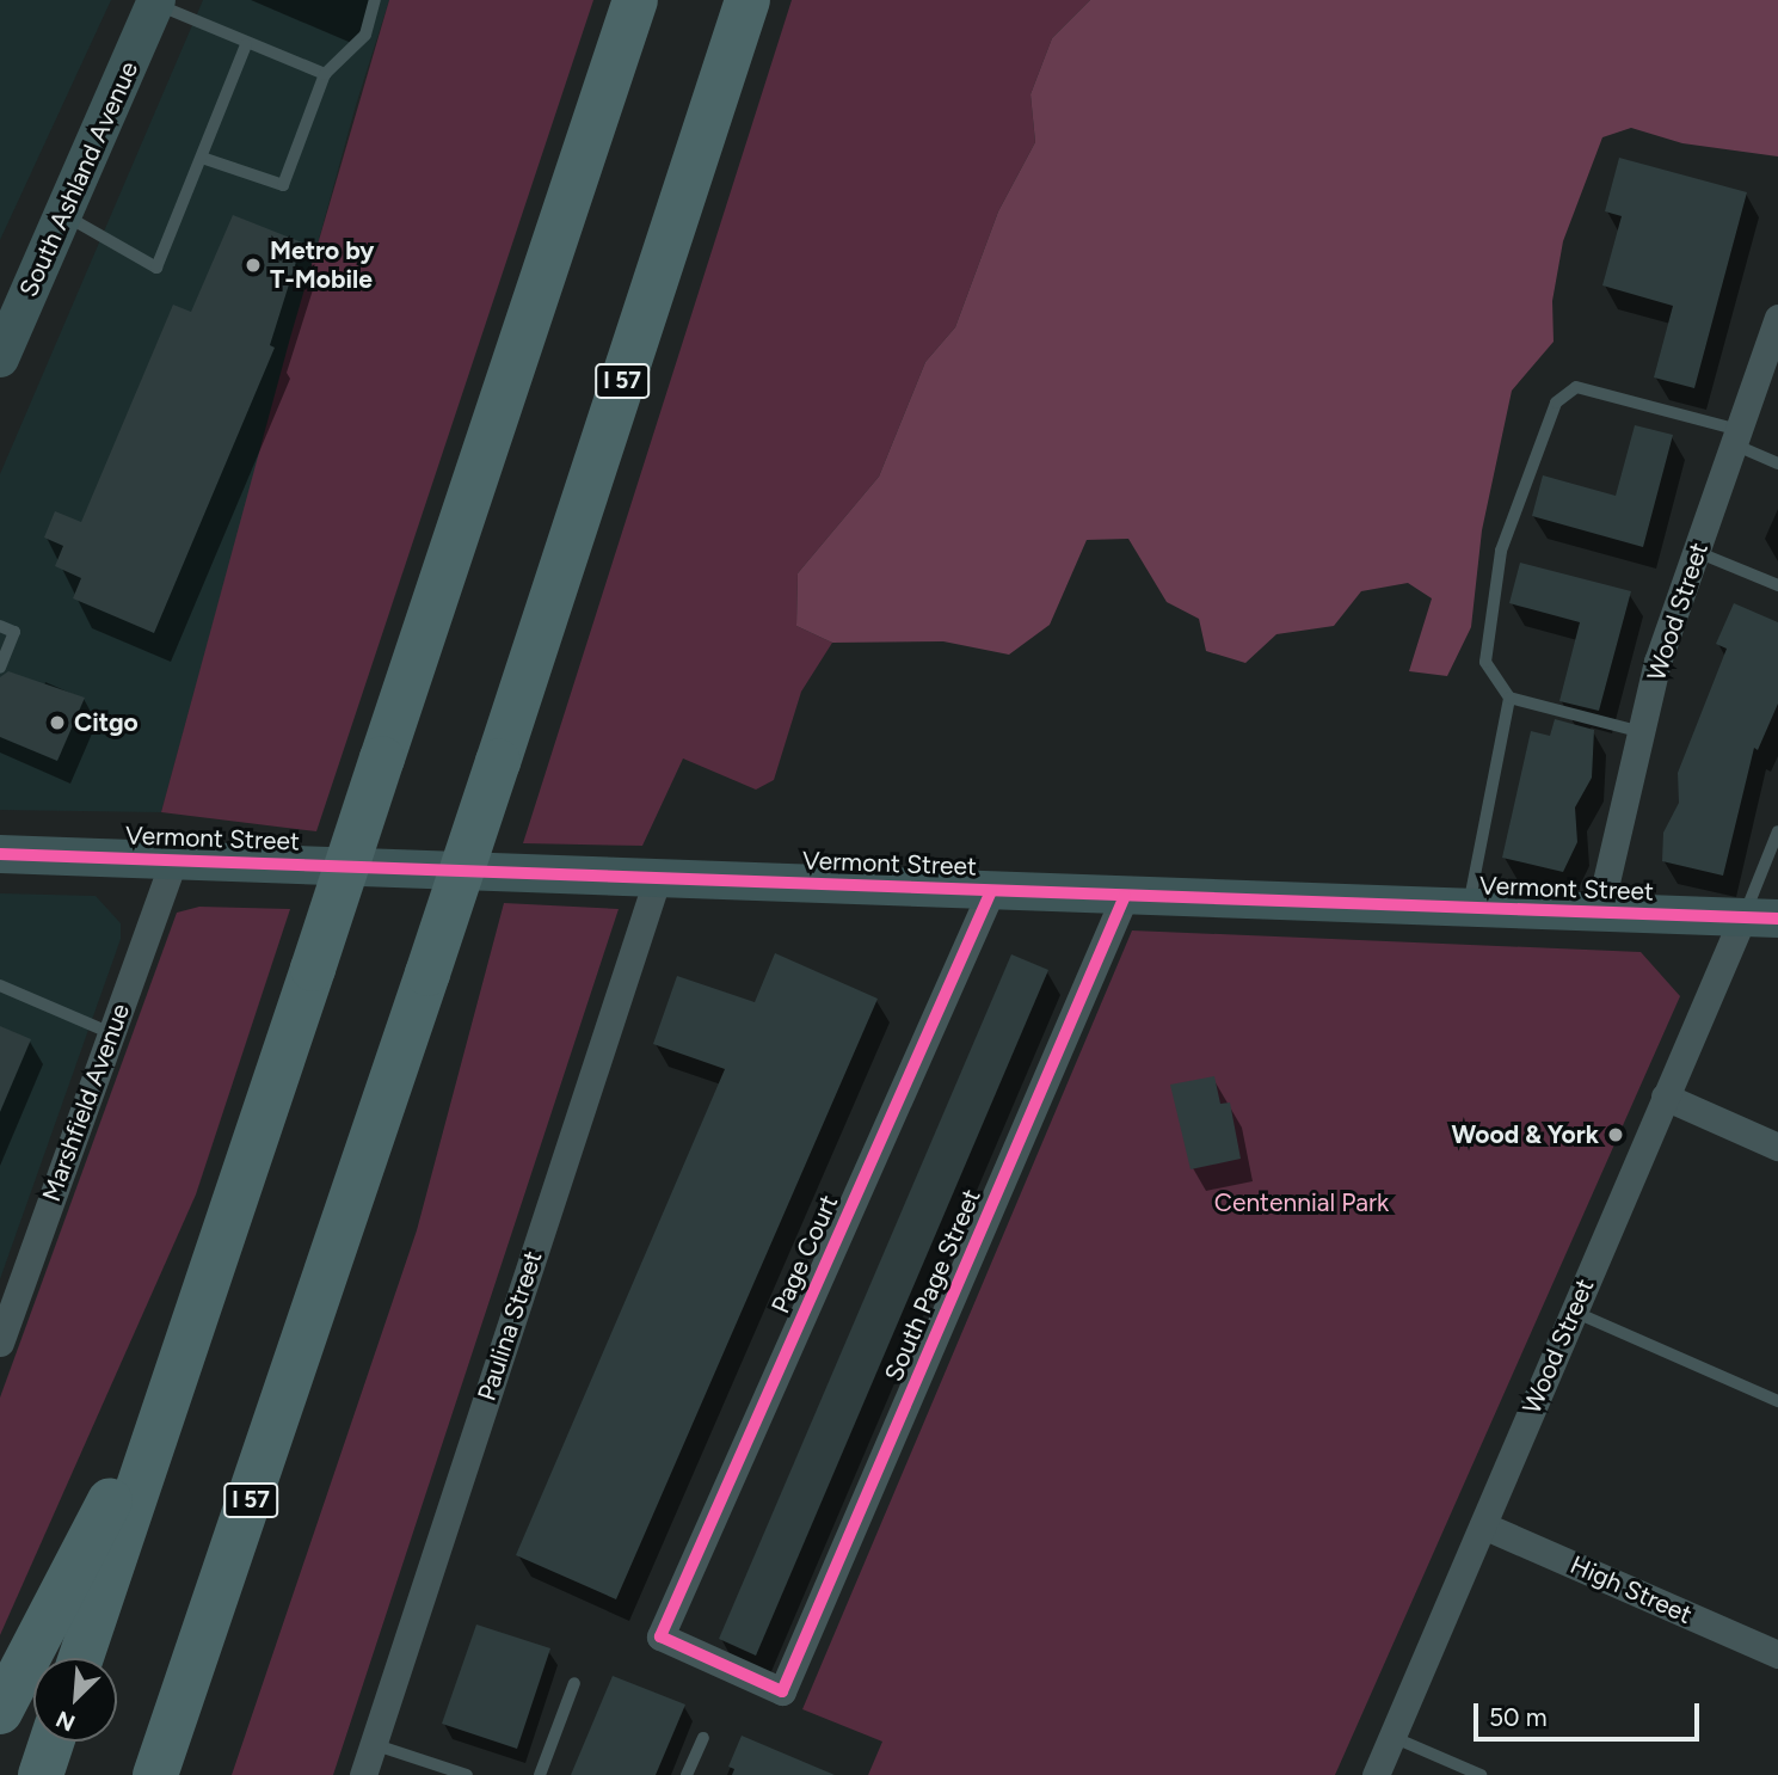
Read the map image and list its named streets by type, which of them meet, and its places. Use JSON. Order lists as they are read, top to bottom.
{
  "streets": {
    "highway": ["I 57"],
    "street": [
      "South Ashland Avenue",
      "Wood Street",
      "Vermont Street",
      "Marshfield Avenue",
      "Page Court",
      "South Page Street",
      "Paulina Street",
      "High Street"
    ]
  },
  "crossings": [
    ["Wood Street", "Vermont Street"],
    ["Wood Street", "High Street"],
    ["Vermont Street", "Marshfield Avenue"],
    ["Vermont Street", "Page Court"],
    ["Vermont Street", "South Page Street"],
    ["Vermont Street", "Paulina Street"],
    ["Page Court", "South Page Street"]
  ],
  "parks": ["Centennial Park"],
  "places": ["Metro by T-Mobile", "Citgo", "Wood & York"],
  "scale_bar": "50 m",
  "north": "bottom left"
}
